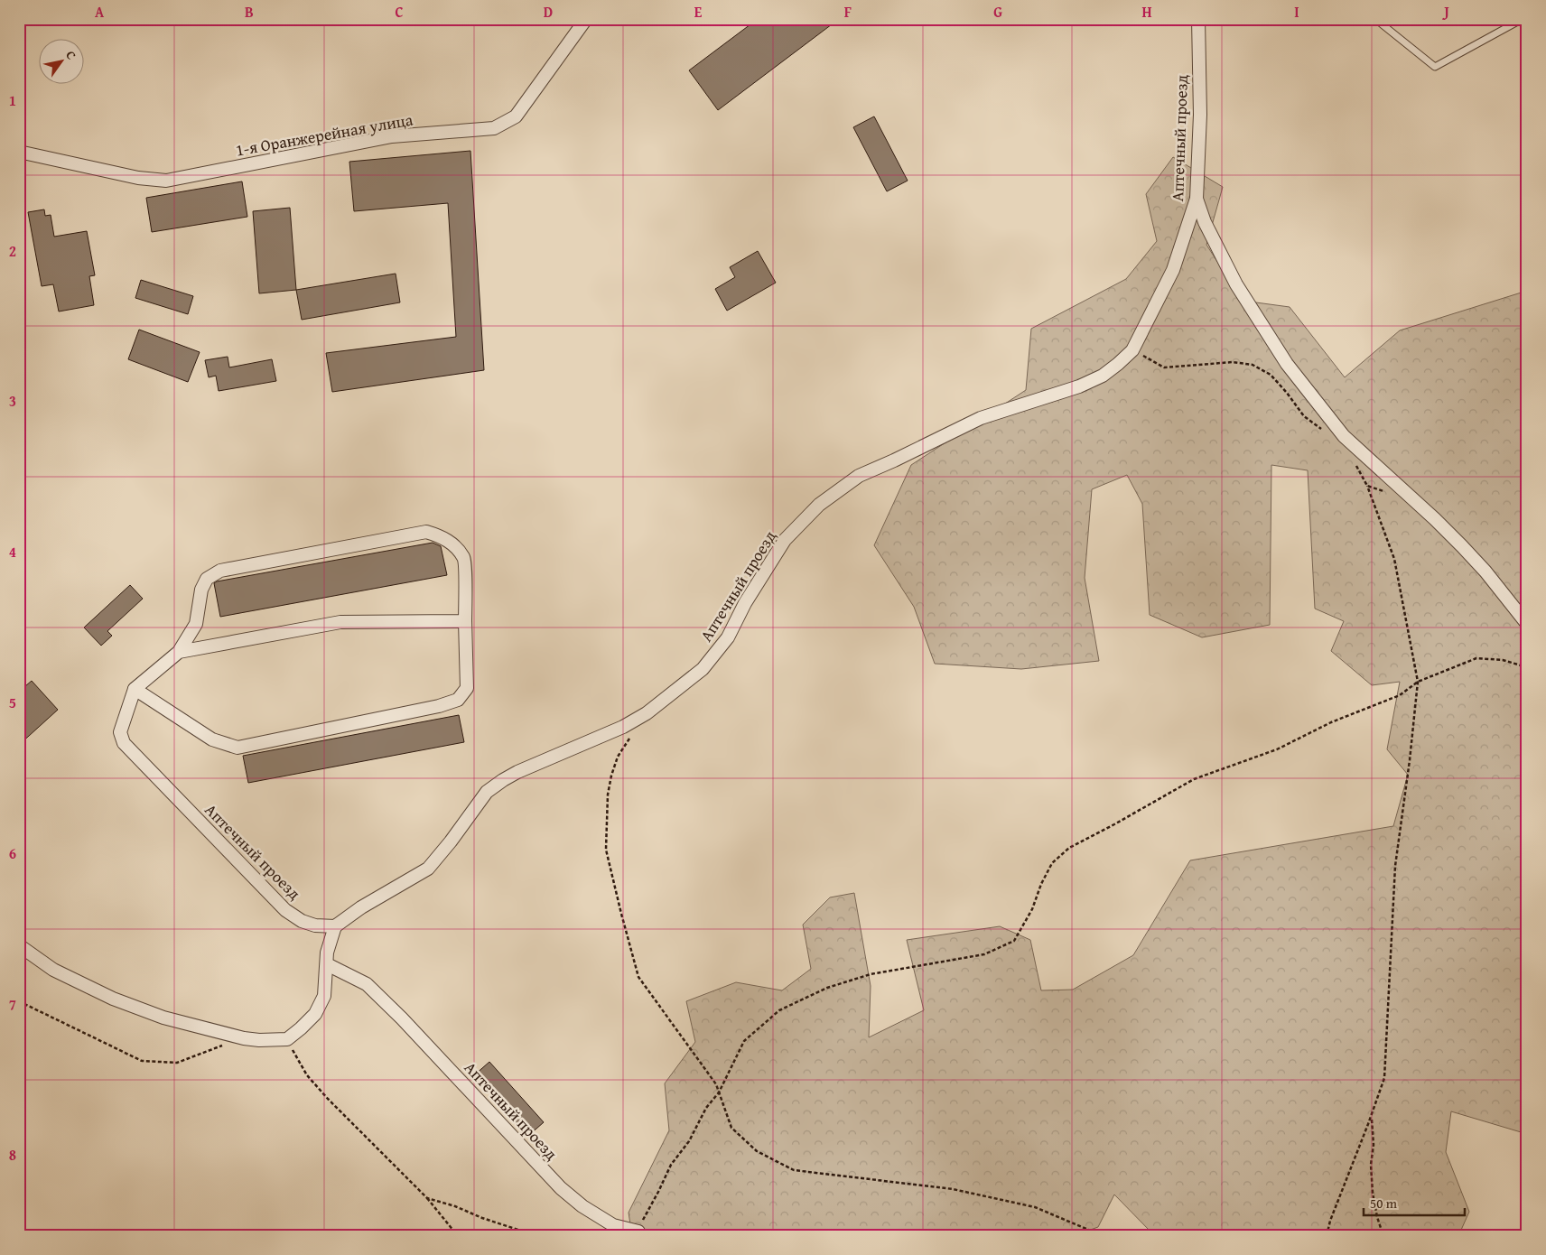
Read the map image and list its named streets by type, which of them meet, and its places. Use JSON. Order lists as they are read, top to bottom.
{
  "streets": {
    "street": ["1-я Оранжерейная улица", "Аптечный проезд"]
  },
  "scale_bar": "50 m",
  "north": "top right",
  "grid": {
    "columns": [
      "A",
      "B",
      "C",
      "D",
      "E",
      "F",
      "G",
      "H",
      "I",
      "J"
    ],
    "rows": [
      "1",
      "2",
      "3",
      "4",
      "5",
      "6",
      "7",
      "8"
    ]
  }
}
